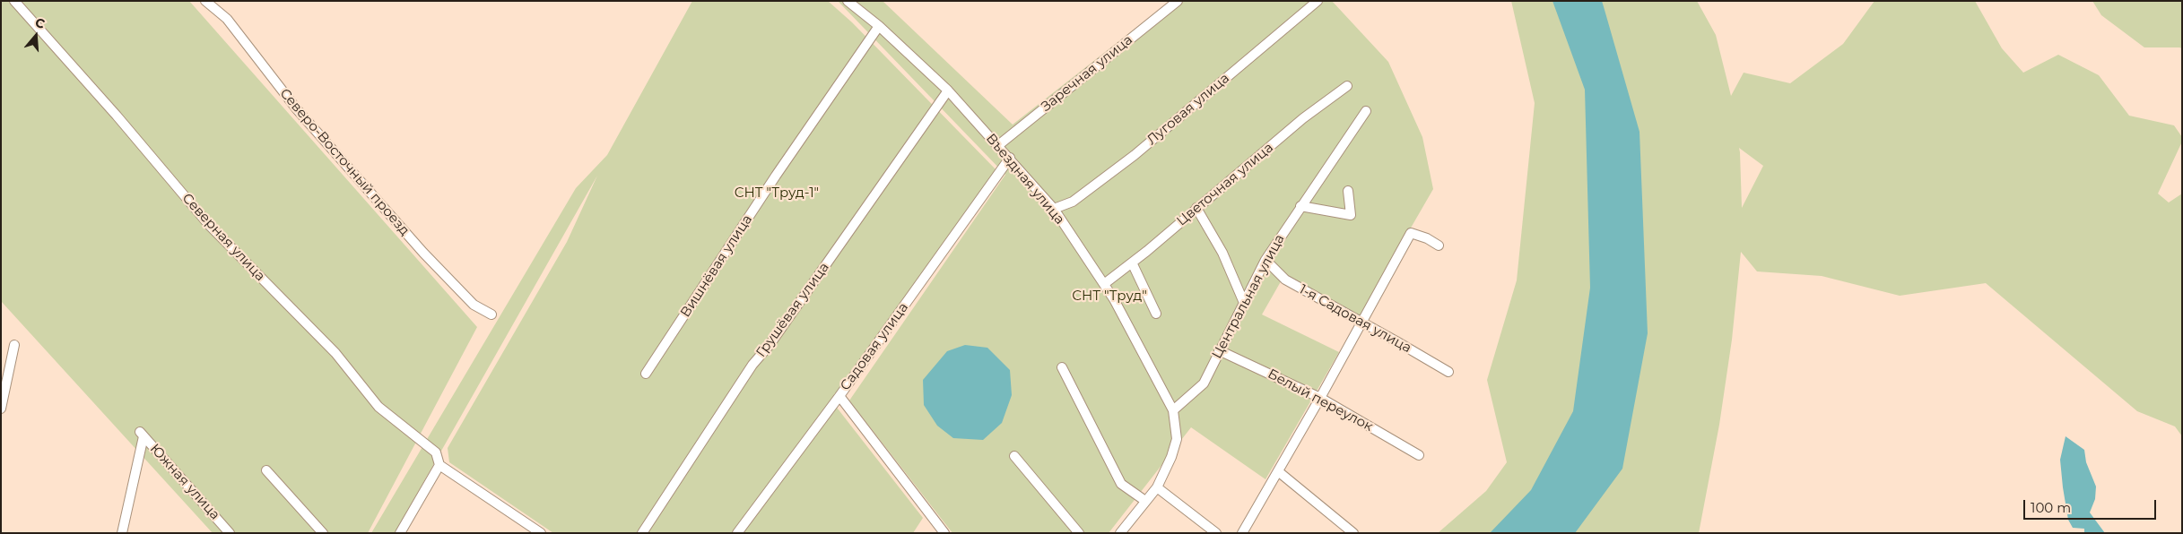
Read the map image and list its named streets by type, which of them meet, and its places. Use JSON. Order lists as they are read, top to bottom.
{
  "streets": {
    "street": [
      "Заречная улица",
      "Луговая улица",
      "Северо-Восточный проезд",
      "Въездная улица",
      "Цветочная улица",
      "Северная улица",
      "Вишнёвая улица",
      "Центральная улица",
      "Грушёвая улица",
      "1-я Садовая улица",
      "Садовая улица",
      "Белый переулок",
      "Южная улица"
    ]
  },
  "crossings": [
    ["Заречная улица", "Въездная улица"],
    ["Луговая улица", "Въездная улица"],
    ["Въездная улица", "Цветочная улица"],
    ["Въездная улица", "Вишнёвая улица"],
    ["Въездная улица", "Центральная улица"],
    ["Въездная улица", "Грушёвая улица"],
    ["Въездная улица", "Садовая улица"],
    ["Центральная улица", "1-я Садовая улица"],
    ["Центральная улица", "Белый переулок"]
  ],
  "parks": ["СНТ \"Труд-1\"", "СНТ \"Труд\""],
  "scale_bar": "100 m",
  "north": "top"
}
